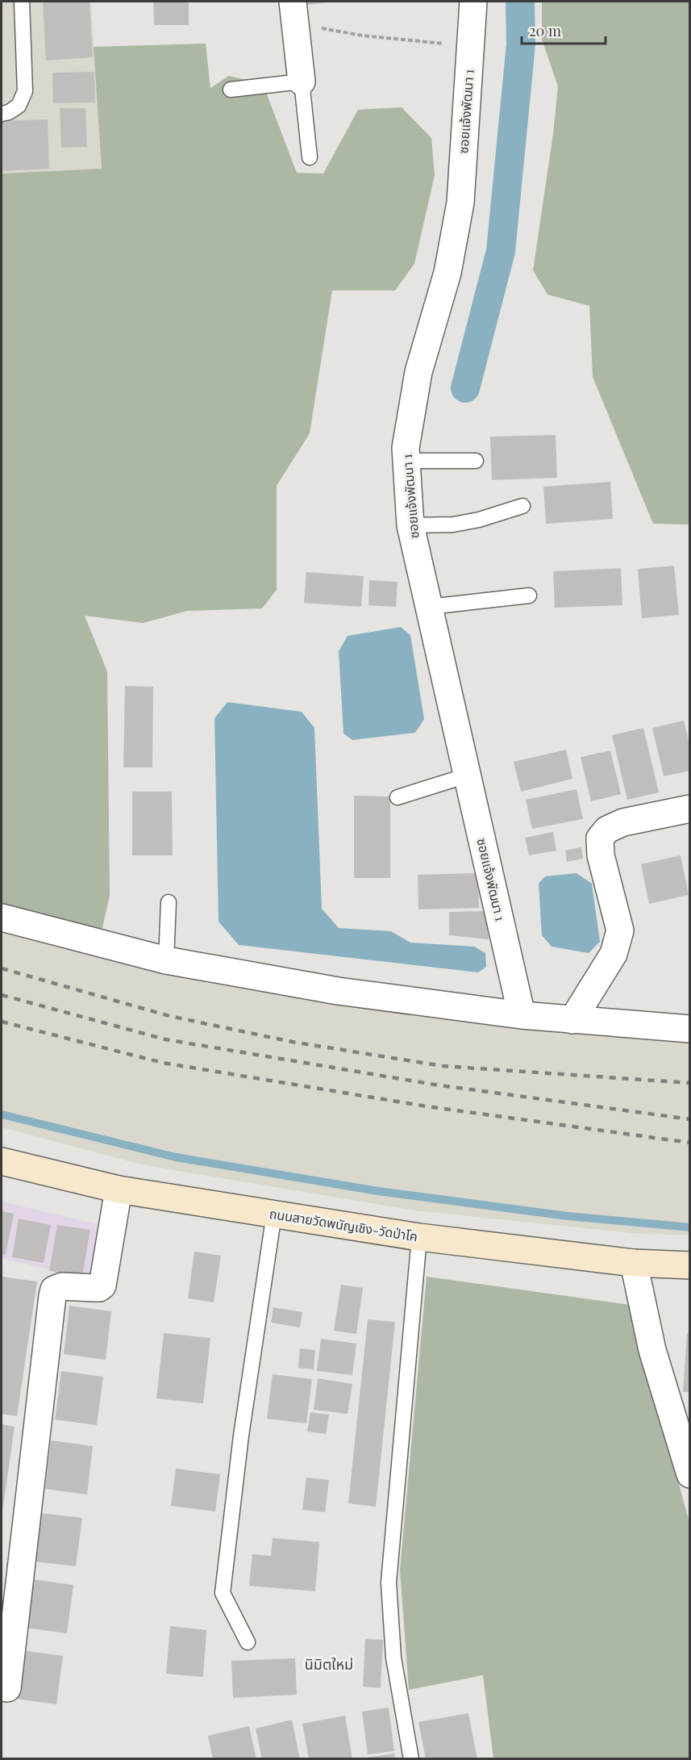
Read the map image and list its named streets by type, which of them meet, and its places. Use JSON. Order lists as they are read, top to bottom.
{
  "streets": {
    "main road": ["ถนนสายวัดพนัญเชิง-วัดป่าโค"],
    "street": ["ซอยแจ้งพัฒนา 1"]
  },
  "districts": ["นิมิตใหม่"],
  "scale_bar": "20 m"
}
